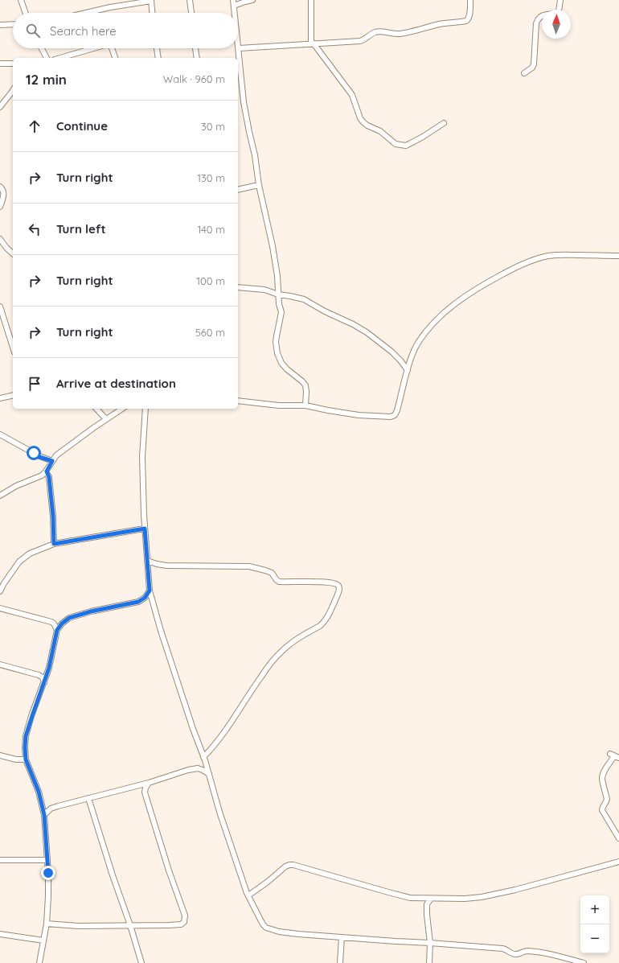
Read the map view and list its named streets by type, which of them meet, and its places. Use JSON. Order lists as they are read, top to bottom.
{
  "north": "top",
  "page": {
    "search": "Search here",
    "heading": ["12 min", "Walk · 960 m"],
    "list": [
      ["Continue", "30 m"],
      ["Turn right", "130 m"],
      ["Turn left", "140 m"],
      ["Turn right", "100 m"],
      ["Turn right", "560 m"],
      "Arrive at destination"
    ],
    "map_buttons": ["+", "−"]
  }
}
